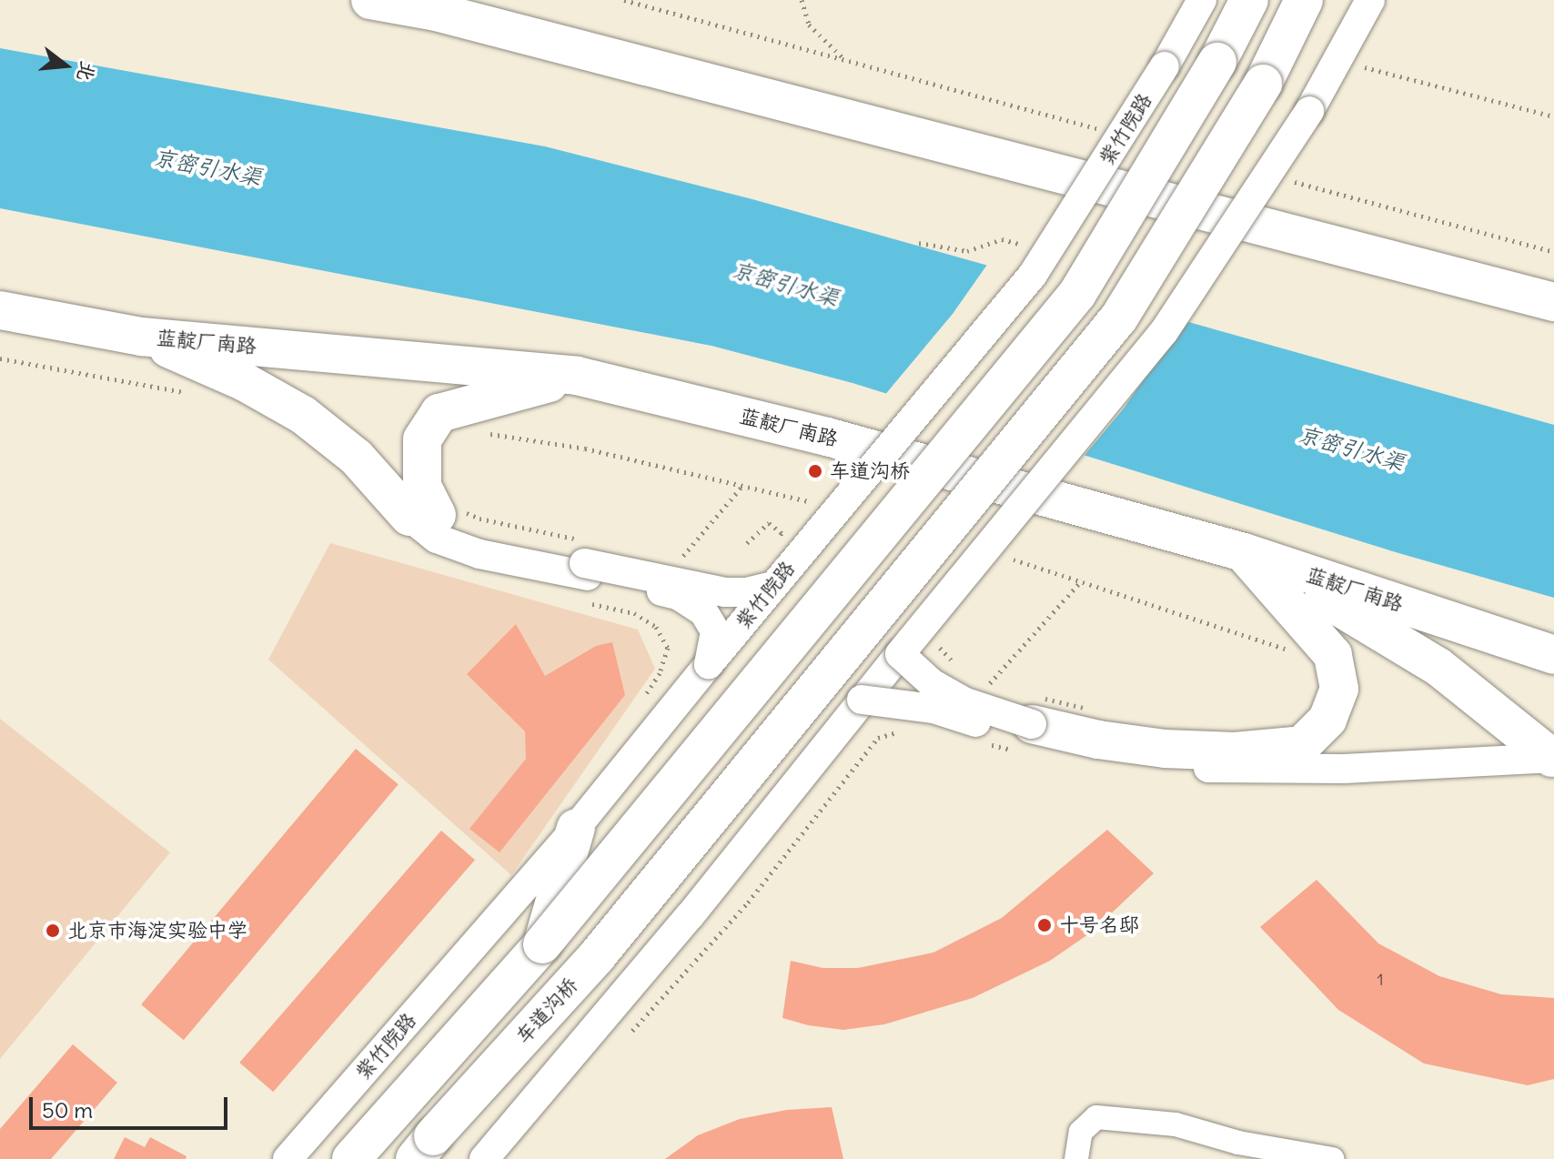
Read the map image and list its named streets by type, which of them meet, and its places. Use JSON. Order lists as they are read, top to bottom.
{
  "streets": {
    "highway": ["蓝靛厂南路", "车道沟桥"],
    "street": ["紫竹院路"]
  },
  "water": ["京密引水渠"],
  "places": ["车道沟桥", "十号名邸", "北京市海淀实验中学"],
  "house_numbers": ["1"],
  "scale_bar": "50 m",
  "north": "right"
}
